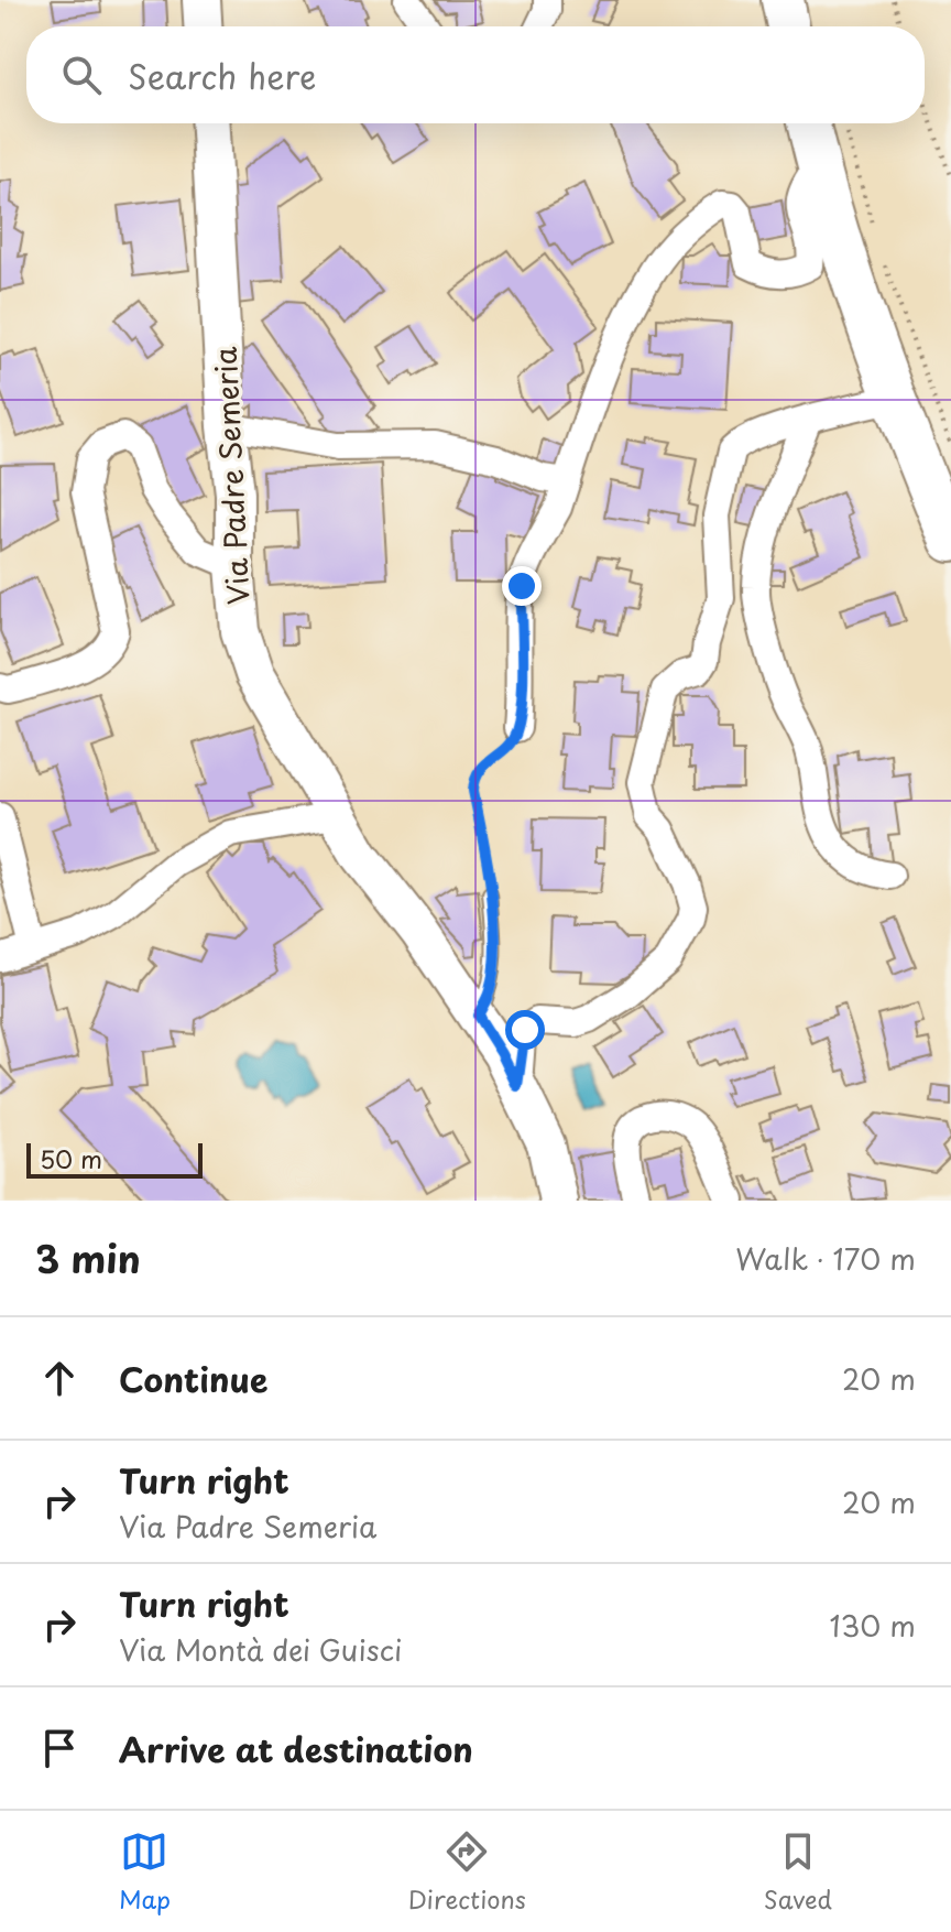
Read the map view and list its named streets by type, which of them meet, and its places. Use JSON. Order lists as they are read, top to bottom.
{
  "streets": {
    "main road": ["Via Padre Semeria"]
  },
  "scale_bar": "50 m",
  "page": {
    "search": "Search here",
    "scale": "50 m",
    "heading": ["3 min", "Walk · 170 m"],
    "list": [
      ["Continue", "20 m"],
      ["Turn right", "Via Padre Semeria", "20 m"],
      ["Turn right", "Via Montà dei Guisci", "130 m"],
      "Arrive at destination"
    ],
    "nav": ["Map", "Directions", "Saved"]
  }
}
